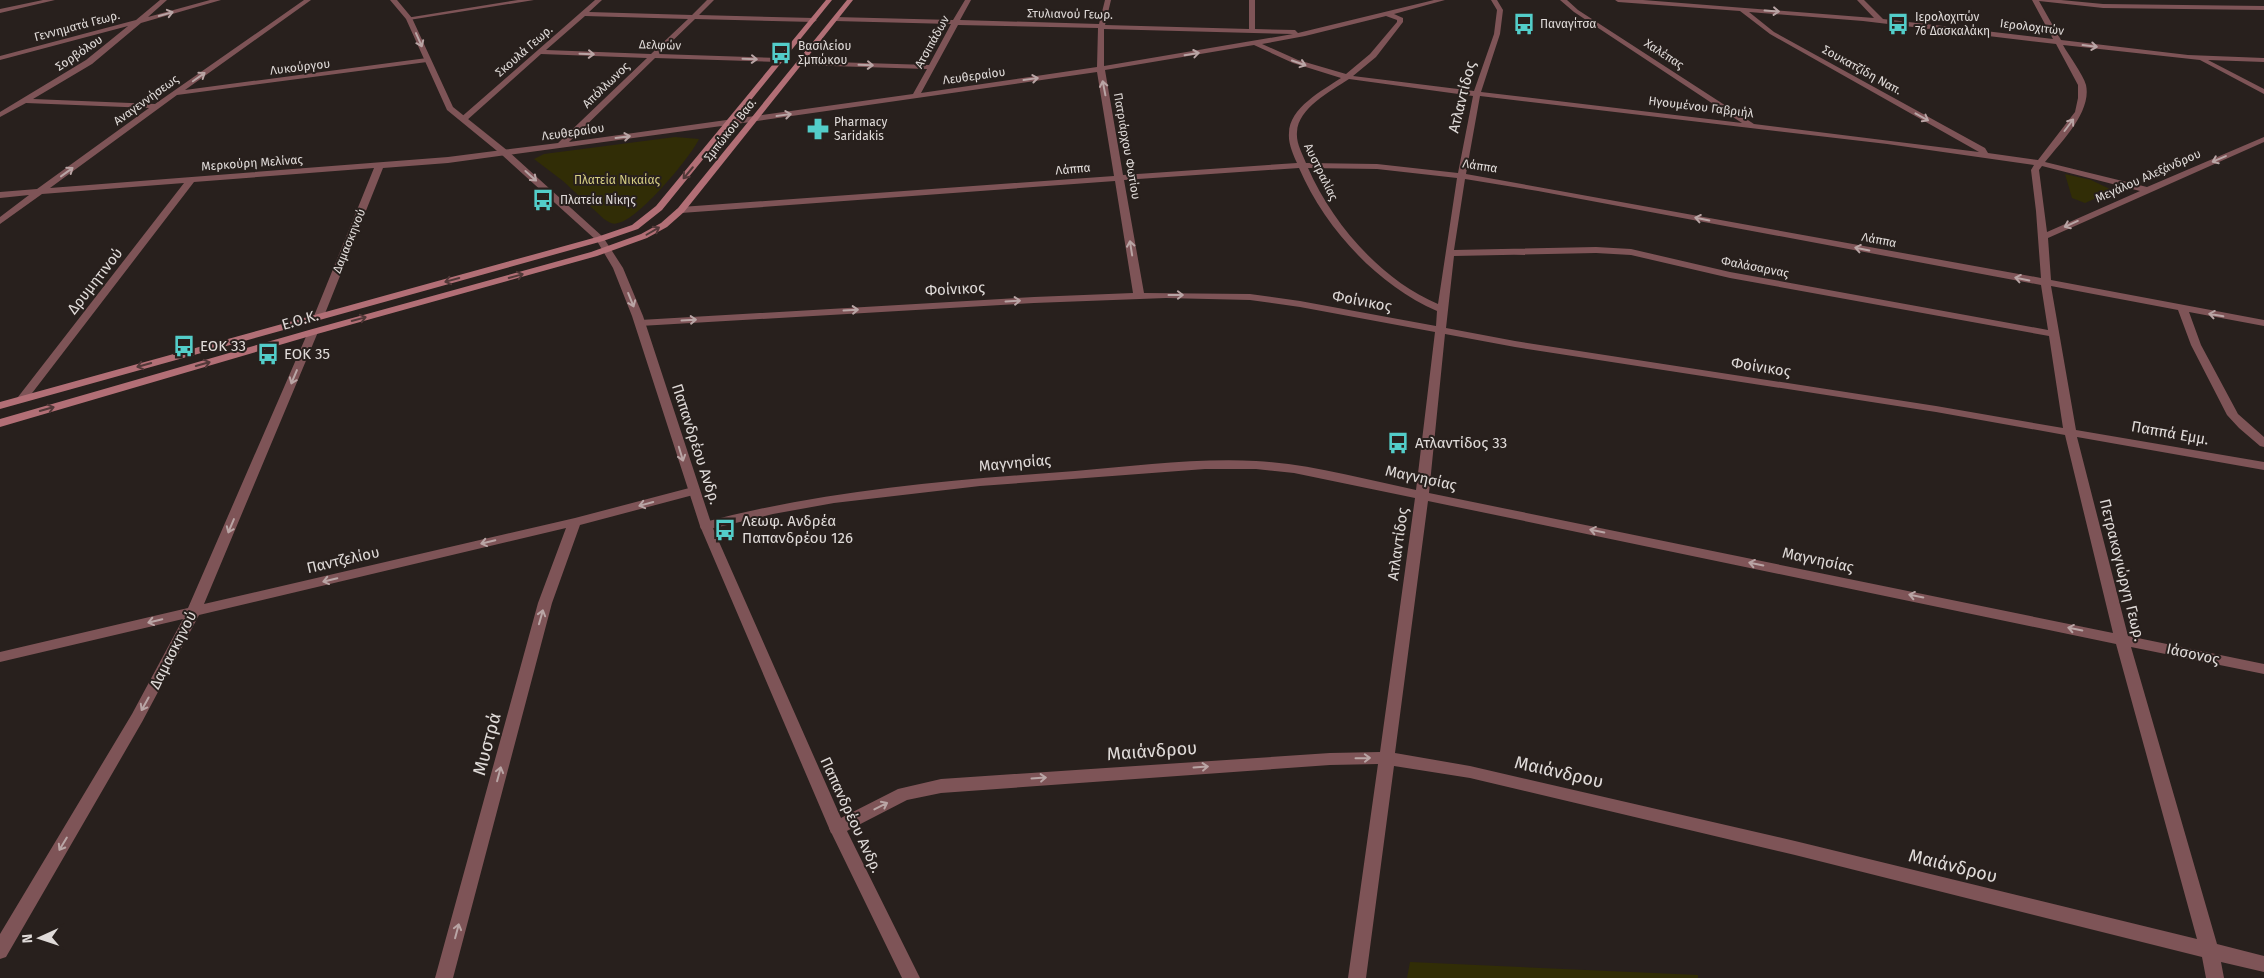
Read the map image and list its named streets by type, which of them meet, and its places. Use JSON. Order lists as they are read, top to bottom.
{
  "streets": {
    "main road": ["Σμπώκου Βασ.", "Ε.Ο.Κ."],
    "street": [
      "Στυλιανού Γεωρ.",
      "Γεννηματά Γεωρ.",
      "Ιερολοχιτών",
      "Ατσιπάδων",
      "Δελφών",
      "Σκουλά Γεωρ.",
      "Σορβόλου",
      "Χαλέπας",
      "Λυκούργου",
      "Σουκατζίδη Ναπ.",
      "Λευθεραίου",
      "Απόλλωνος",
      "Ατλαντίδος",
      "Αναγεννήσεως",
      "Ηγουμένου Γαβριήλ",
      "Πατριάρχου Φωτίου",
      "Μερκούρη Μελίνας",
      "Λάππα",
      "Αυστραλίας",
      "Μεγάλου Αλεξάνδρου",
      "Δαμασκηνού",
      "Φαλάσαρνας",
      "Δρυμητινού",
      "Φοίνικος",
      "Παππά Εμμ.",
      "Παπανδρέου Ανδρ.",
      "Μαγνησίας",
      "Παντζελίου",
      "Πετρακογιώργη Γεωρ.",
      "Ιάσονος",
      "Μυστρά",
      "Μαιάνδρου"
    ]
  },
  "crossings": [
    ["Στυλιανού Γεωρ.", "Ατσιπάδων"],
    ["Στυλιανού Γεωρ.", "Λευθεραίου"],
    ["Στυλιανού Γεωρ.", "Σμπώκου Βασ."],
    ["Στυλιανού Γεωρ.", "Πατριάρχου Φωτίου"],
    ["Γεννηματά Γεωρ.", "Σορβόλου"],
    ["Ιερολοχιτών", "Σουκατζίδη Ναπ."],
    ["Ατσιπάδων", "Λευθεραίου"],
    ["Δελφών", "Σκουλά Γεωρ."],
    ["Δελφών", "Απόλλωνος"],
    ["Δελφών", "Σμπώκου Βασ."],
    ["Σκουλά Γεωρ.", "Παπανδρέου Ανδρ."],
    ["Χαλέπας", "Ηγουμένου Γαβριήλ"],
    ["Λυκούργου", "Αναγεννήσεως"],
    ["Λυκούργου", "Παπανδρέου Ανδρ."],
    ["Σουκατζίδη Ναπ.", "Ηγουμένου Γαβριήλ"],
    ["Λευθεραίου", "Απόλλωνος"],
    ["Λευθεραίου", "Ηγουμένου Γαβριήλ"],
    ["Λευθεραίου", "Σμπώκου Βασ."],
    ["Λευθεραίου", "Πατριάρχου Φωτίου"],
    ["Λευθεραίου", "Μερκούρη Μελίνας"],
    ["Λευθεραίου", "Αυστραλίας"],
    ["Λευθεραίου", "Παπανδρέου Ανδρ."],
    ["Ατλαντίδος", "Ηγουμένου Γαβριήλ"],
    ["Ατλαντίδος", "Λάππα"],
    ["Ατλαντίδος", "Αυστραλίας"],
    ["Ατλαντίδος", "Φαλάσαρνας"],
    ["Ατλαντίδος", "Φοίνικος"],
    ["Ατλαντίδος", "Μαγνησίας"],
    ["Ατλαντίδος", "Μαιάνδρου"],
    ["Αναγεννήσεως", "Μερκούρη Μελίνας"],
    ["Ηγουμένου Γαβριήλ", "Αυστραλίας"],
    ["Ηγουμένου Γαβριήλ", "Μεγάλου Αλεξάνδρου"],
    ["Ηγουμένου Γαβριήλ", "Πετρακογιώργη Γεωρ."],
    ["Σμπώκου Βασ.", "Λάππα"],
    ["Σμπώκου Βασ.", "Ε.Ο.Κ."],
    ["Σμπώκου Βασ.", "Παπανδρέου Ανδρ."],
    ["Πατριάρχου Φωτίου", "Λάππα"],
    ["Πατριάρχου Φωτίου", "Φοίνικος"],
    ["Μερκούρη Μελίνας", "Δαμασκηνού"],
    ["Μερκούρη Μελίνας", "Δρυμητινού"],
    ["Μερκούρη Μελίνας", "Παπανδρέου Ανδρ."],
    ["Λάππα", "Αυστραλίας"],
    ["Λάππα", "Πετρακογιώργη Γεωρ."],
    ["Μεγάλου Αλεξάνδρου", "Πετρακογιώργη Γεωρ."],
    ["Δαμασκηνού", "Ε.Ο.Κ."],
    ["Δαμασκηνού", "Παντζελίου"],
    ["Φαλάσαρνας", "Πετρακογιώργη Γεωρ."],
    ["Δρυμητινού", "Ε.Ο.Κ."],
    ["Φοίνικος", "Παππά Εμμ."],
    ["Φοίνικος", "Παπανδρέου Ανδρ."],
    ["Φοίνικος", "Πετρακογιώργη Γεωρ."],
    ["Ε.Ο.Κ.", "Παπανδρέου Ανδρ."],
    ["Παππά Εμμ.", "Πετρακογιώργη Γεωρ."],
    ["Παπανδρέου Ανδρ.", "Μαγνησίας"],
    ["Παπανδρέου Ανδρ.", "Παντζελίου"],
    ["Παπανδρέου Ανδρ.", "Μαιάνδρου"],
    ["Μαγνησίας", "Πετρακογιώργη Γεωρ."],
    ["Μαγνησίας", "Ιάσονος"],
    ["Παντζελίου", "Μυστρά"],
    ["Πετρακογιώργη Γεωρ.", "Ιάσονος"],
    ["Πετρακογιώργη Γεωρ.", "Μαιάνδρου"]
  ],
  "one_way": [
    "Γεννηματά Γεωρ.",
    "Σουκατζίδη Ναπ.",
    "Αναγεννήσεως",
    "Πατριάρχου Φωτίου",
    "Λάππα",
    "Μεγάλου Αλεξάνδρου",
    "Δαμασκηνού",
    "Φοίνικος",
    "Παπανδρέου Ανδρ.",
    "Μαγνησίας",
    "Παντζελίου",
    "Μυστρά",
    "Μαιάνδρου"
  ],
  "parks": ["Πλατεία Νικαίας"],
  "places": {
    "bus stop": [
      "Παναγίτσα",
      "Ιερολοχιτών 76 Δασκαλάκη",
      "Βασιλείου Σμπώκου",
      "Πλατεία Νίκης",
      "ΕΟΚ 33",
      "ΕΟΚ 35",
      "Ατλαντίδος 33",
      "Λεωφ. Ανδρέα Παπανδρέου 126"
    ],
    "pharmacy": ["Pharmacy Saridakis"]
  },
  "north": "left"
}
